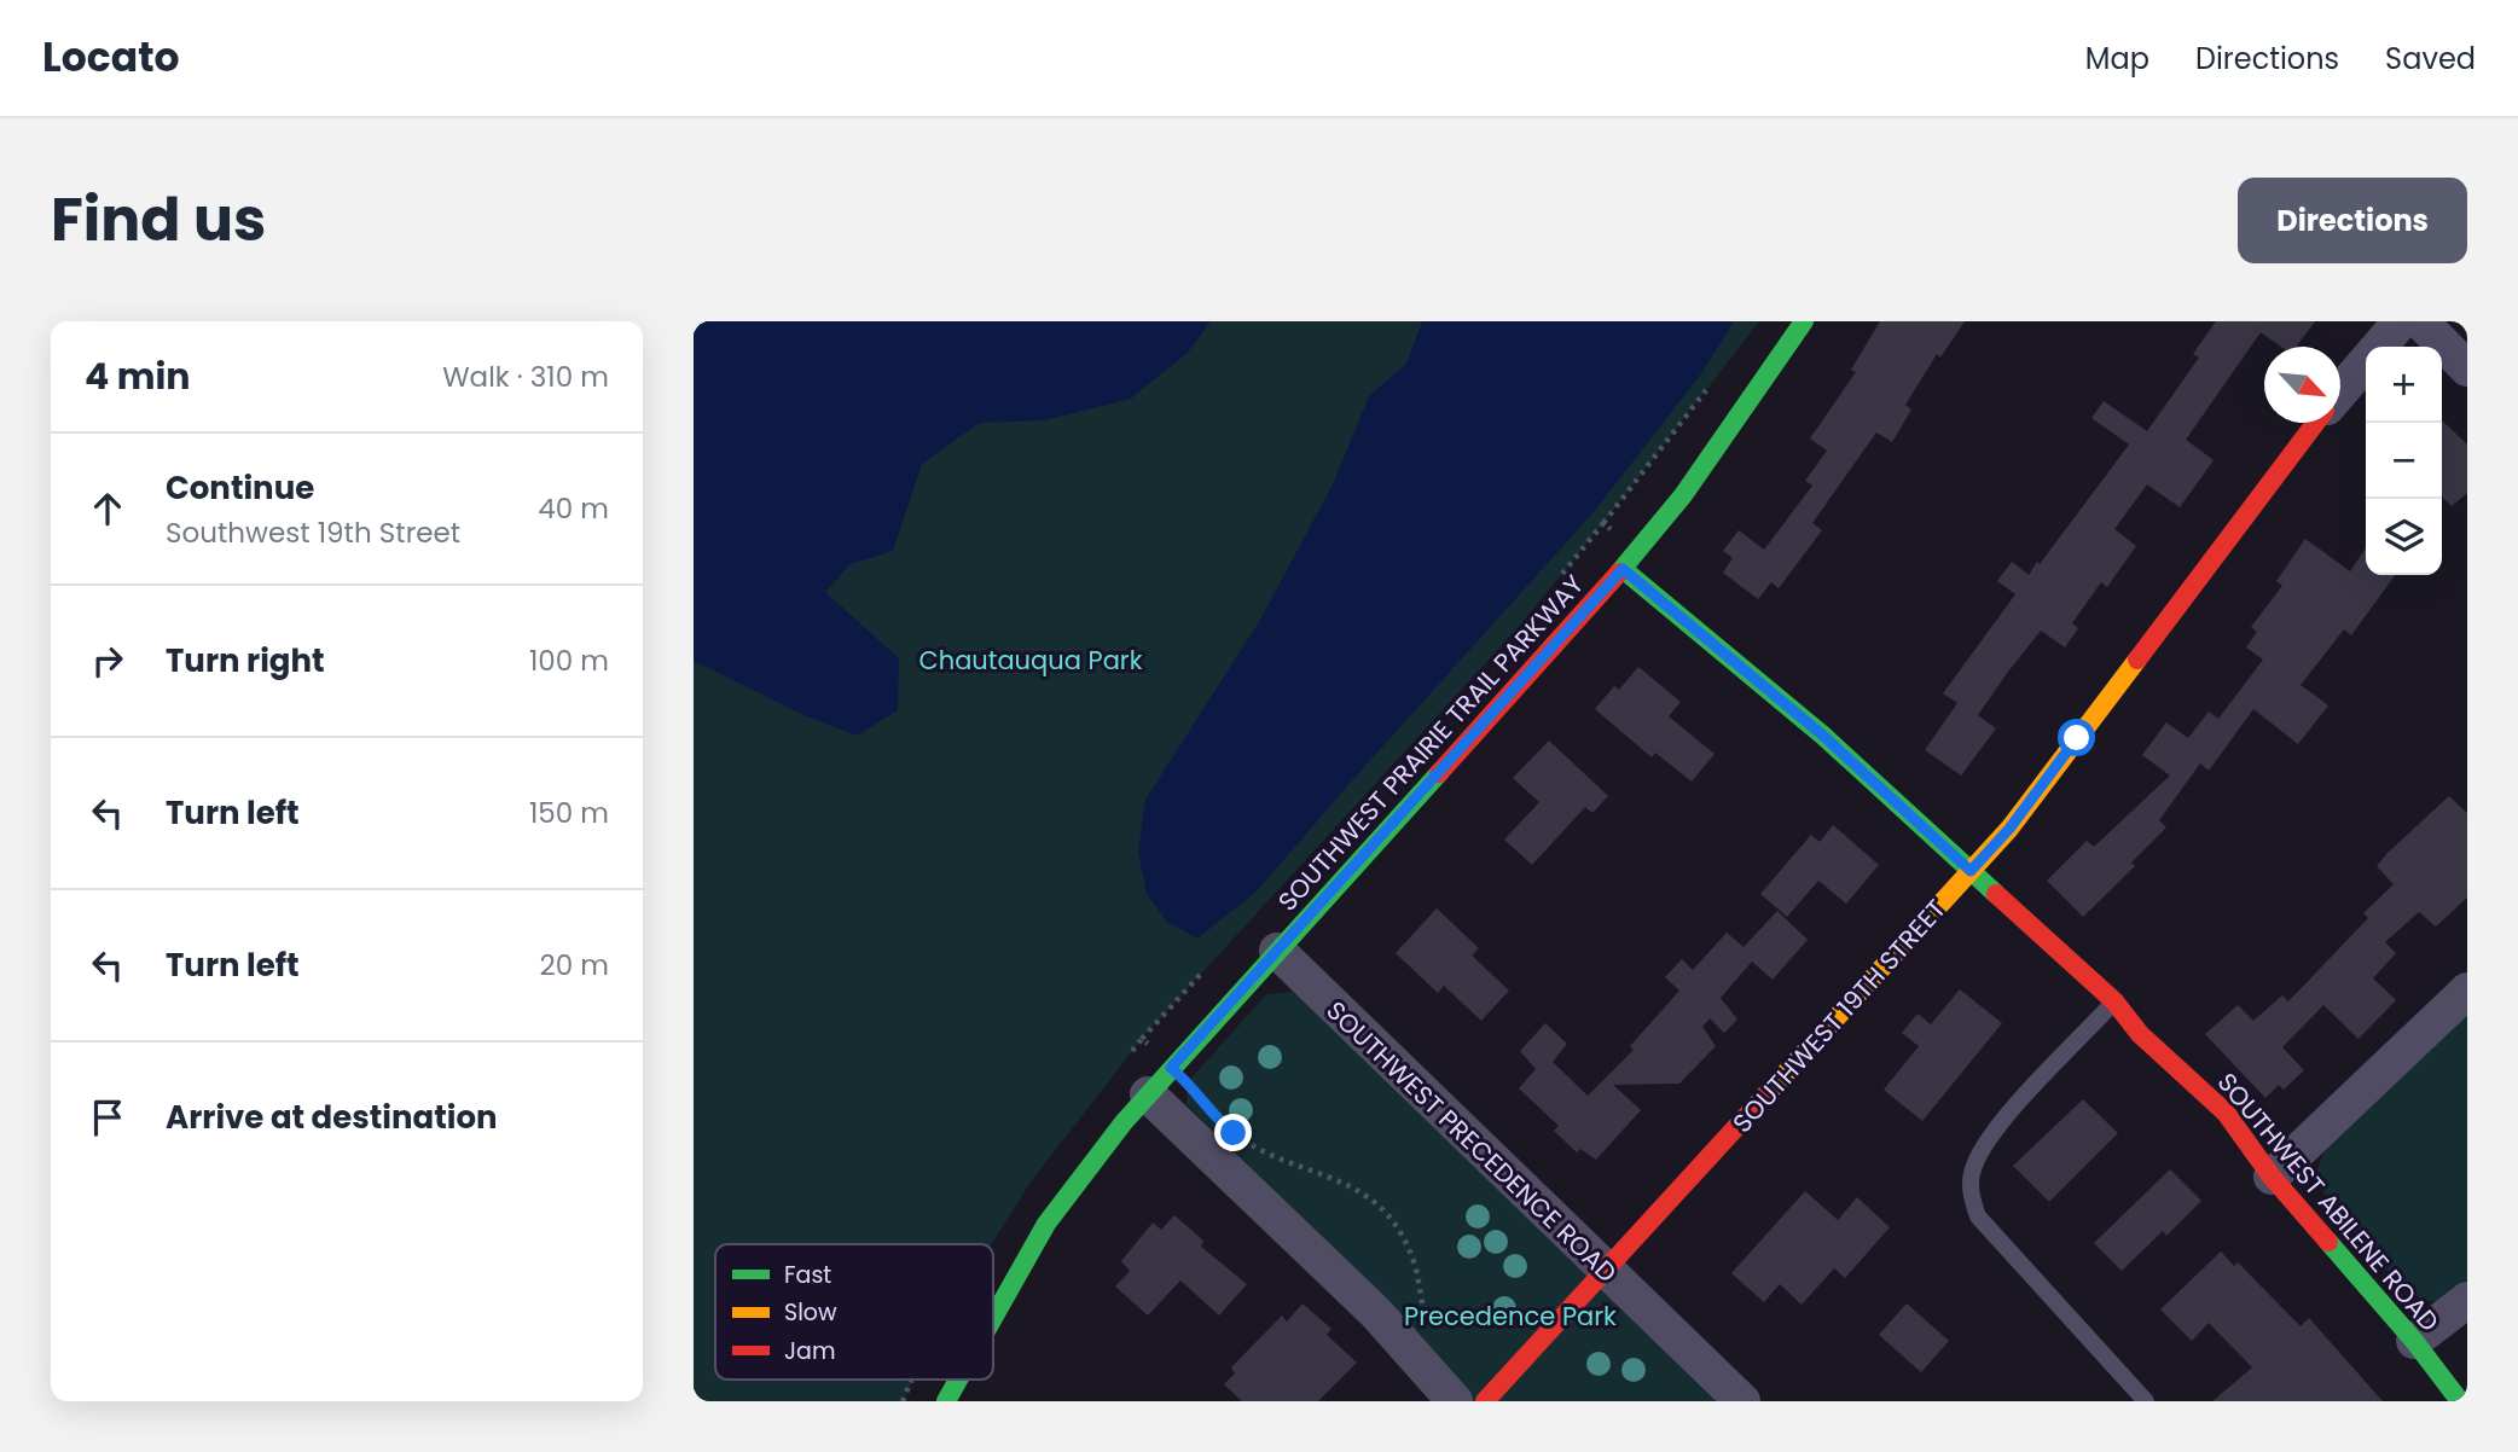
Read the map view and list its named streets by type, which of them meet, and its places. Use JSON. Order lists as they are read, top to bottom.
{
  "streets": {
    "street": [
      "SOUTHWEST PRAIRIE TRAIL PARKWAY",
      "SOUTHWEST 19TH STREET",
      "SOUTHWEST PRECEDENCE ROAD",
      "SOUTHWEST ABILENE ROAD"
    ]
  },
  "crossings": [
    ["SOUTHWEST PRAIRIE TRAIL PARKWAY", "SOUTHWEST PRECEDENCE ROAD"],
    ["SOUTHWEST PRAIRIE TRAIL PARKWAY", "SOUTHWEST ABILENE ROAD"],
    ["SOUTHWEST 19TH STREET", "SOUTHWEST PRECEDENCE ROAD"],
    ["SOUTHWEST 19TH STREET", "SOUTHWEST ABILENE ROAD"]
  ],
  "parks": ["Chautauqua Park", "Precedence Park"],
  "legend": ["Fast", "Slow", "Jam"],
  "north": "bottom right",
  "page": {
    "header": "Locato",
    "nav": ["Map", "Directions", "Saved"],
    "title": "Find us",
    "buttons": "Directions",
    "heading": ["4 min", "Walk · 310 m"],
    "map_buttons": ["+", "−"],
    "list": [
      ["Continue", "Southwest 19th Street", "40 m"],
      ["Turn right", "100 m"],
      ["Turn left", "150 m"],
      ["Turn left", "20 m"],
      "Arrive at destination"
    ]
  }
}
